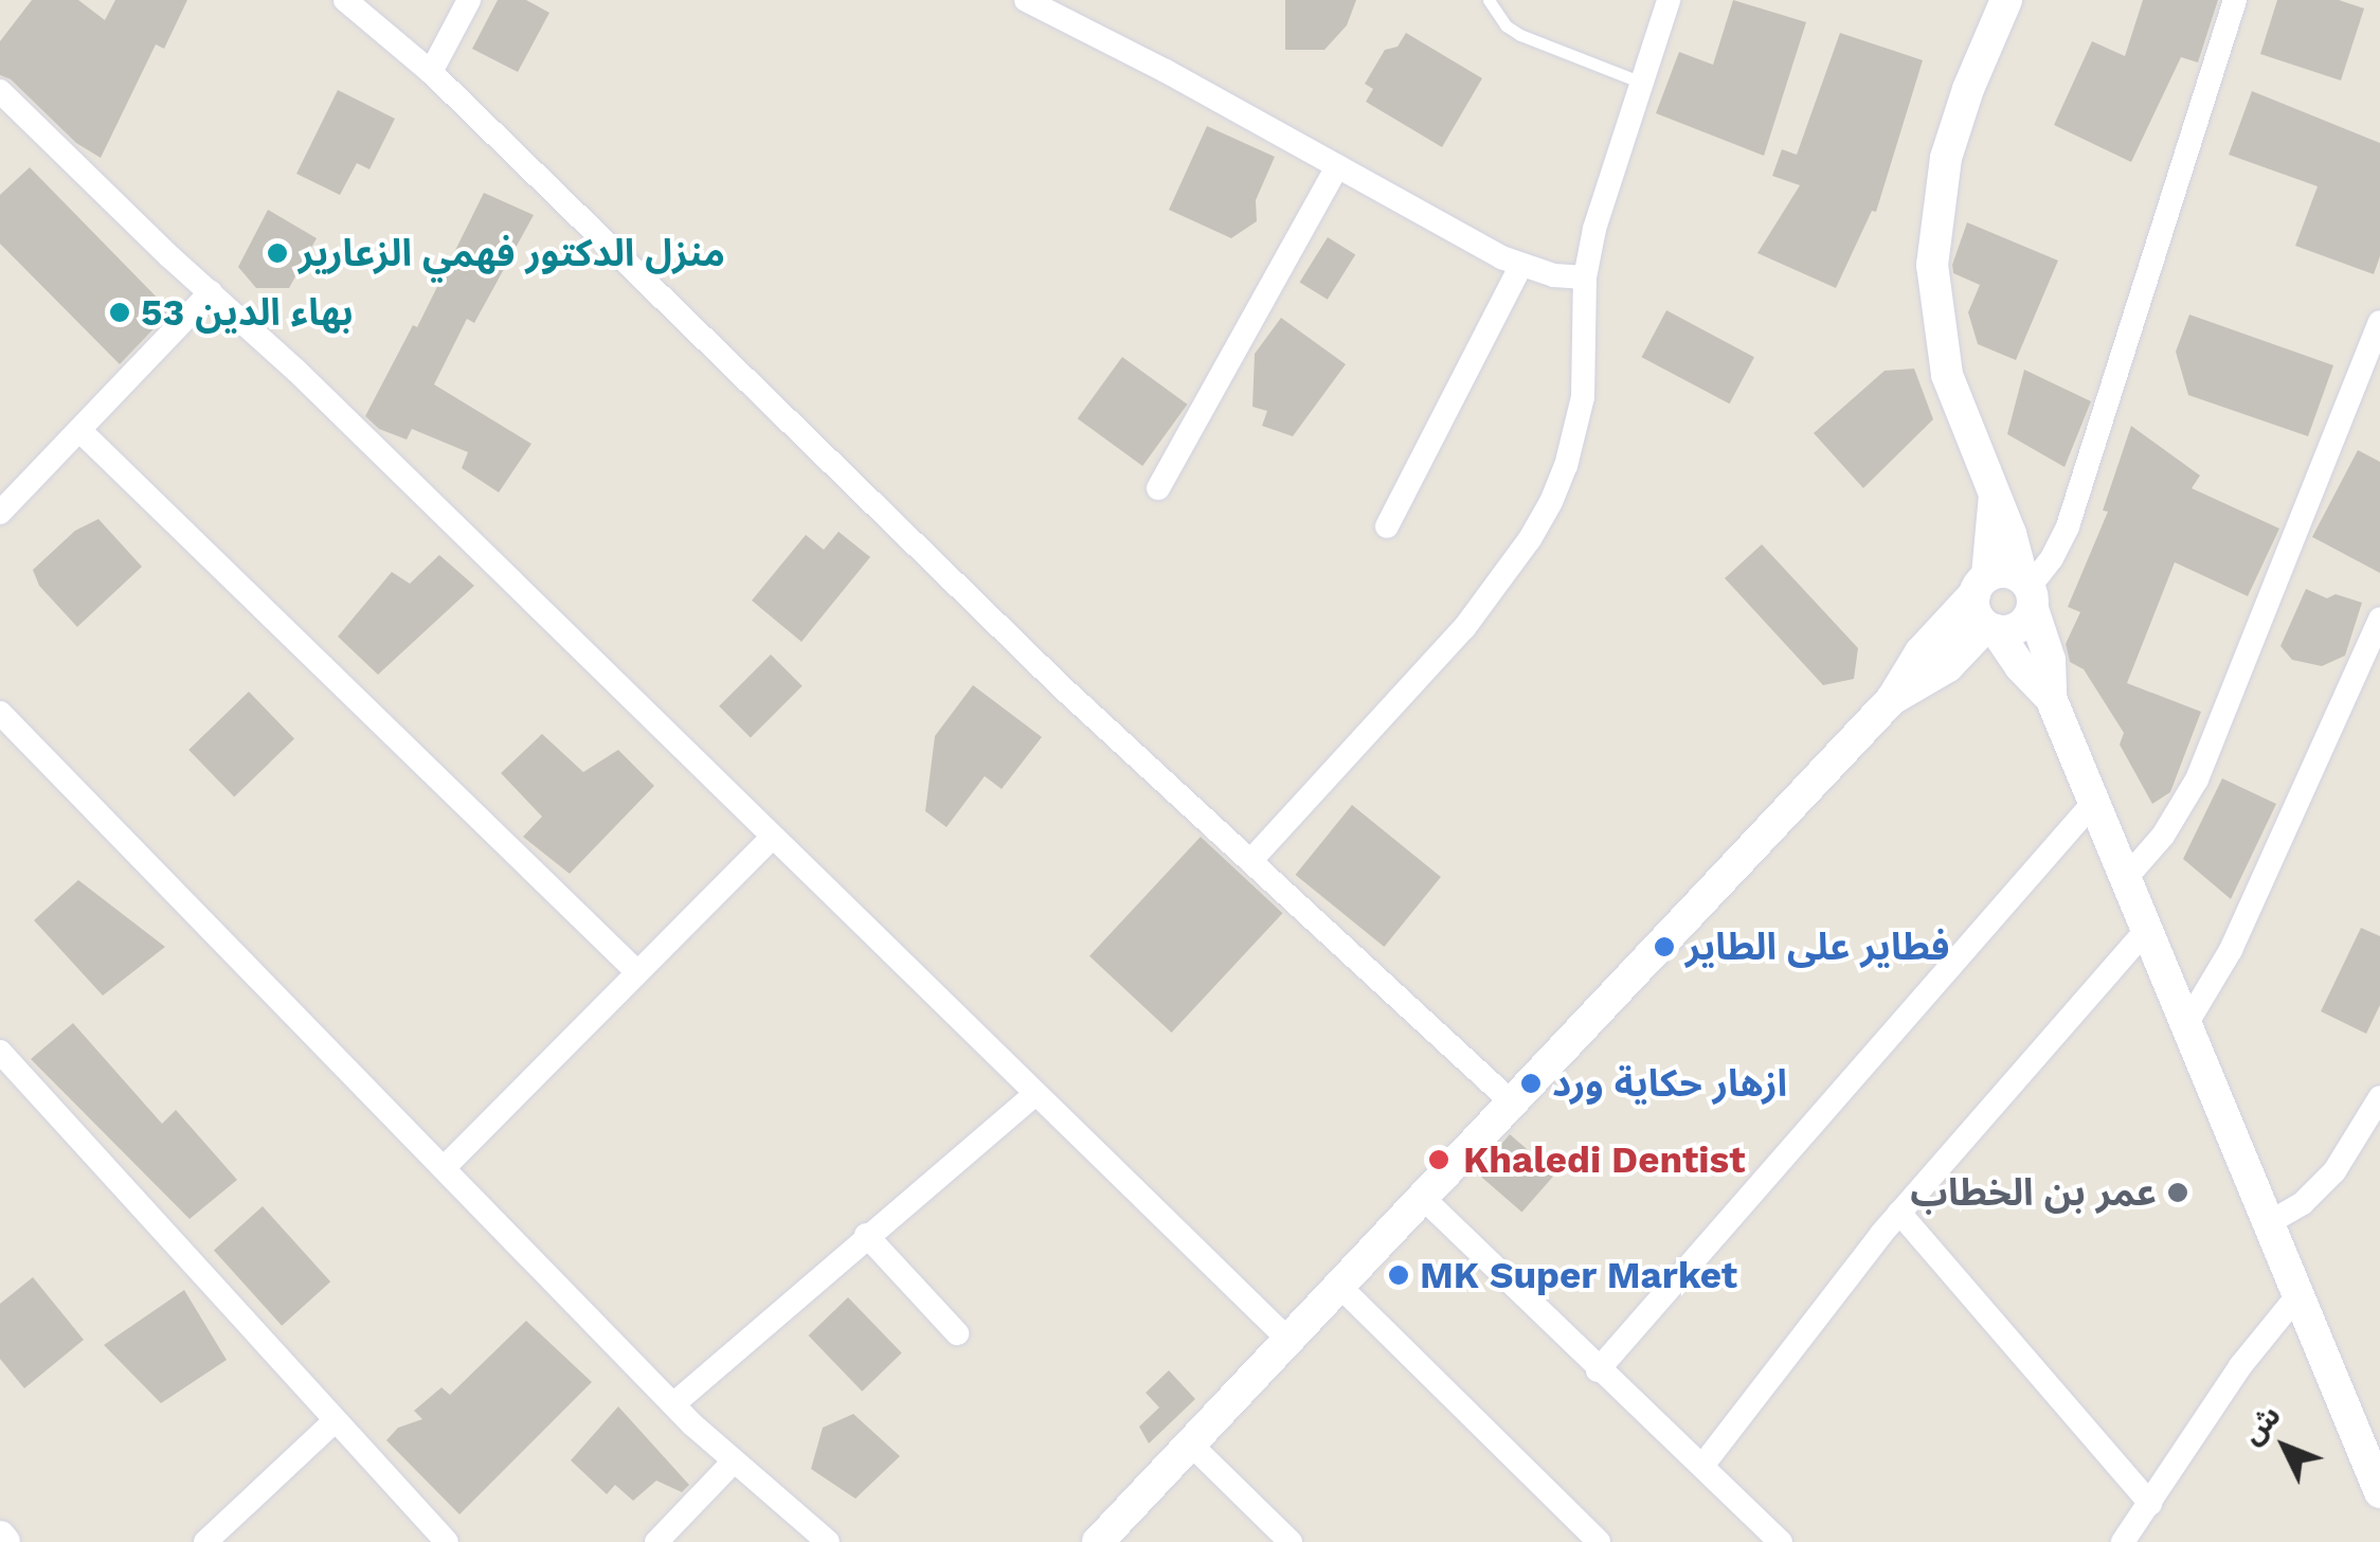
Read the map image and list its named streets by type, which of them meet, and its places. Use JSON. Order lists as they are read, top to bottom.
{
  "places": [
    "منزل الدكتور فهمي الزعارير",
    "بهاء الدين 53",
    "فطاير على الطاير",
    "ازهار حكاية ورد",
    "Khaledi Dentist",
    "عمر بن الخطاب",
    "MK Super Market"
  ],
  "north": "top left"
}
